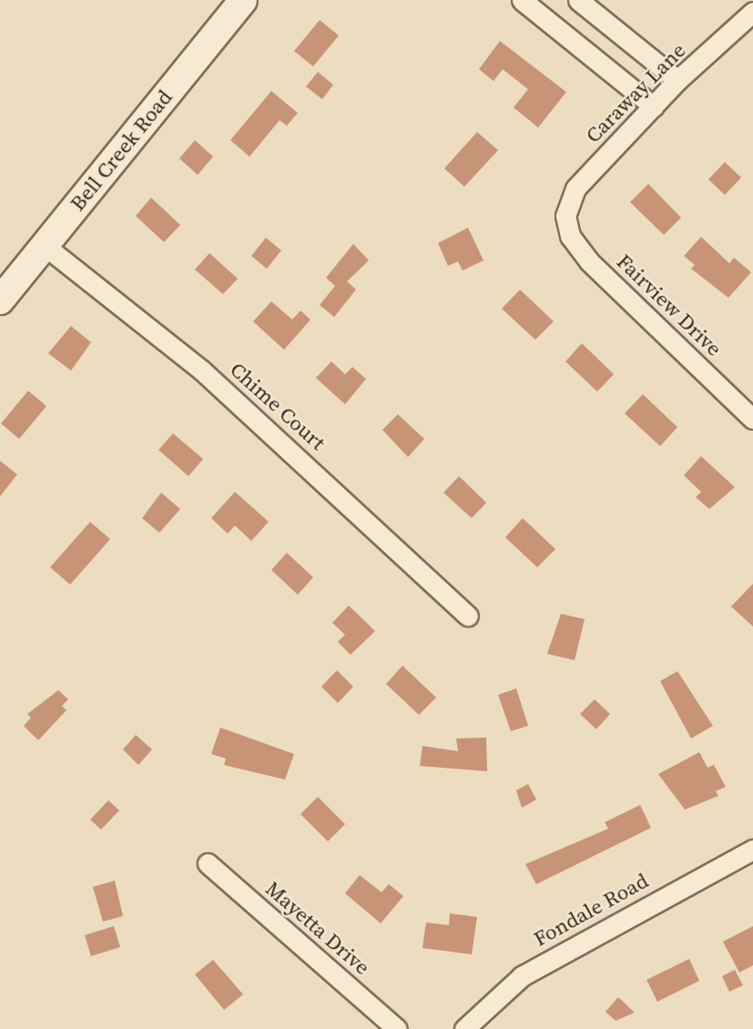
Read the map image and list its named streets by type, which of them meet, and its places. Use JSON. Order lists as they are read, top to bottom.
{
  "streets": {
    "street": [
      "Caraway Lane",
      "Bell Creek Road",
      "Fairview Drive",
      "Chime Court",
      "Fondale Road",
      "Mayetta Drive"
    ]
  },
  "crossings": [
    ["Caraway Lane", "Fairview Drive"],
    ["Bell Creek Road", "Chime Court"]
  ]
}
